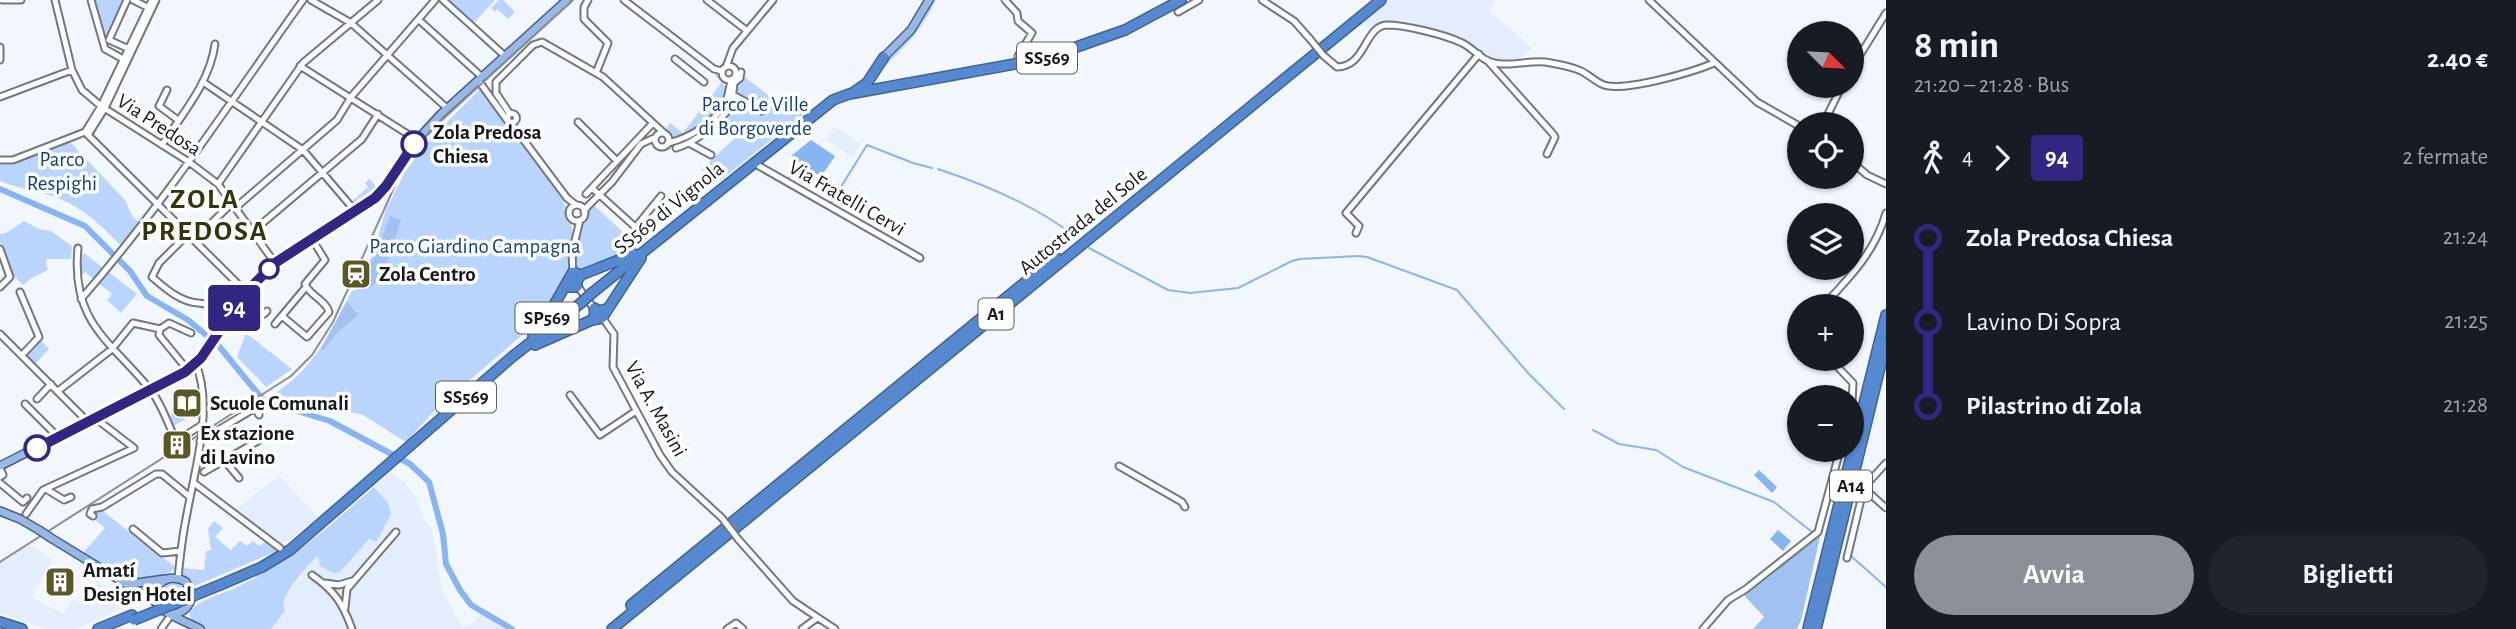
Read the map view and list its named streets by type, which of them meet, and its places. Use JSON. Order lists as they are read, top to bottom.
{
  "streets": {
    "highway": [
      "SS569",
      "SS569 di Vignola",
      "Autostrada del Sole",
      "A1",
      "SP569",
      "A14"
    ],
    "street": ["Via Predosa", "Via Fratelli Cervi", "Via A. Masini"]
  },
  "crossings": [
    ["SS569", "SS569 di Vignola"],
    ["SS569 di Vignola", "SP569"],
    ["SP569", "Via A. Masini"]
  ],
  "districts": ["ZOLA PREDOSA"],
  "parks": ["Parco Le Ville di Borgoverde", "Parco Respighi", "Parco Giardino Campagna"],
  "places": {
    "other": ["Zola Predosa Chiesa"],
    "station": ["Zola Centro"],
    "library": ["Scuole Comunali"],
    "building": ["Ex stazione di Lavino", "Amatí Design Hotel"]
  },
  "lines": ["bus line 94"],
  "north": "bottom right",
  "page": {
    "on_map": "94",
    "heading": ["8 min", "21:20 – 21:28 · Bus", "2.40 €"],
    "map_buttons": ["+", "−"],
    "legs": ["4", "94", "2 fermate"],
    "list": [
      {
        "name": "Zola Predosa Chiesa",
        "value": "21:24"
      },
      {
        "name": "Lavino Di Sopra",
        "value": "21:25"
      },
      {
        "name": "Pilastrino di Zola",
        "value": "21:28"
      }
    ],
    "buttons": ["Avvia", "Biglietti"]
  }
}
